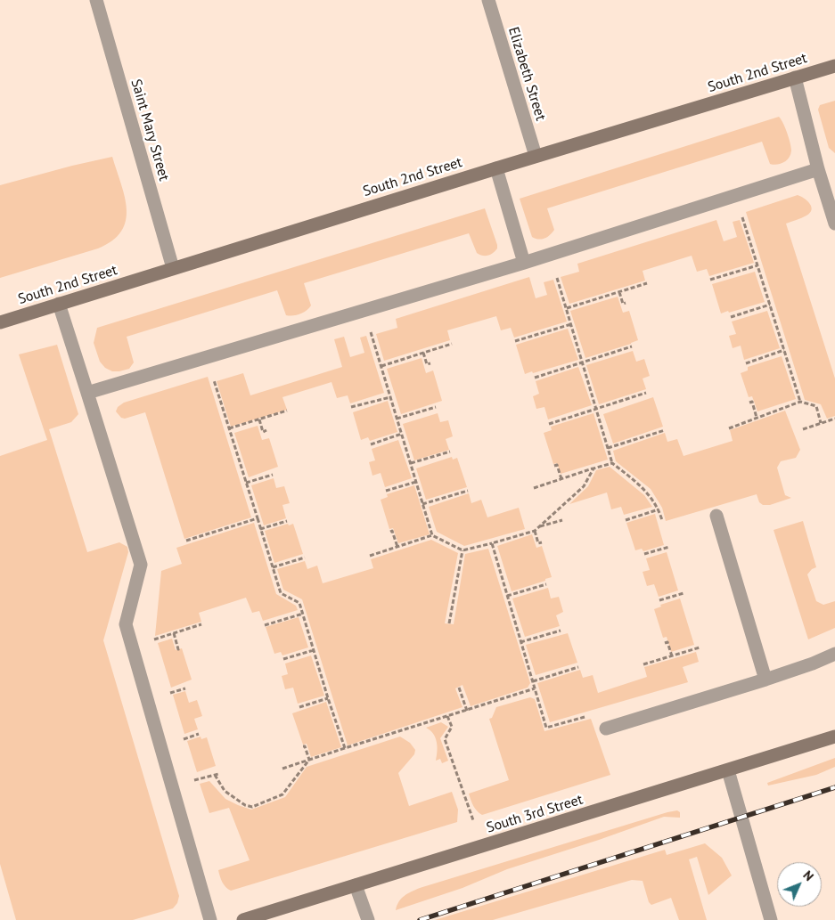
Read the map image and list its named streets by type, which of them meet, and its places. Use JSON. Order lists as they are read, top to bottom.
{
  "streets": {
    "main road": ["South 2nd Street", "South 3rd Street"],
    "street": ["Elizabeth Street", "Saint Mary Street"]
  },
  "crossings": [
    ["South 2nd Street", "Elizabeth Street"],
    ["South 2nd Street", "Saint Mary Street"]
  ],
  "north": "top right"
}
